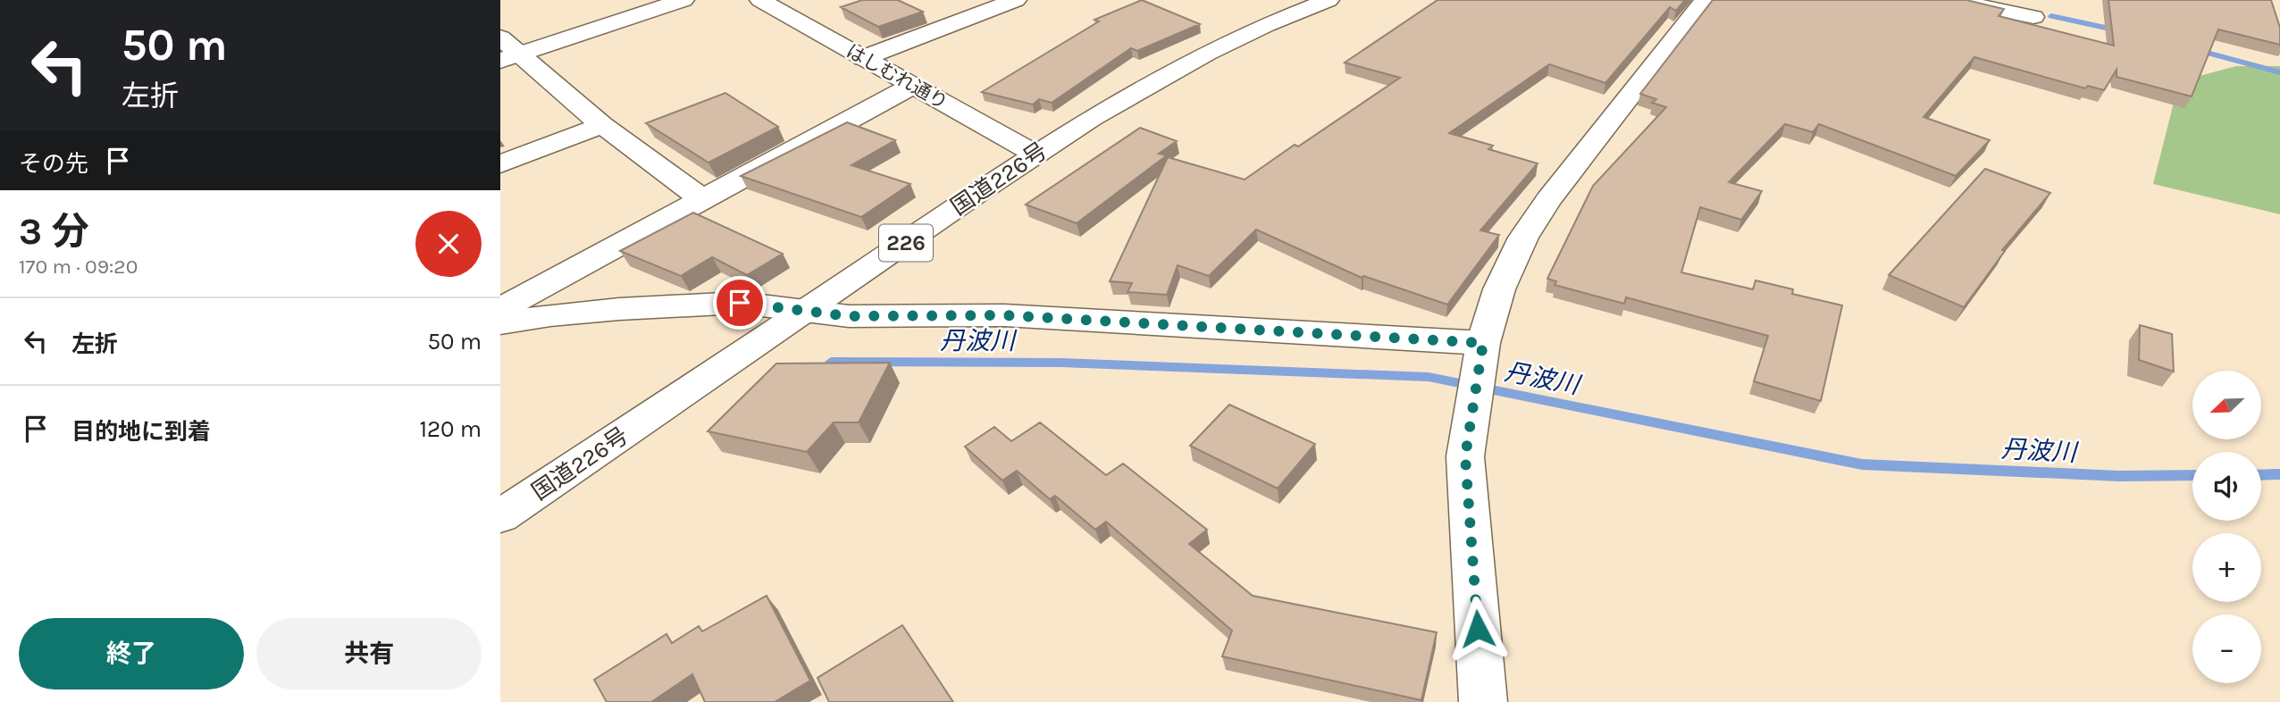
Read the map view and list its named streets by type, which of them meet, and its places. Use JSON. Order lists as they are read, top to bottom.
{
  "streets": {
    "main road": ["はしむれ通り", "国道226号", "226"]
  },
  "crossings": [
    ["はしむれ通り", "国道226号"]
  ],
  "water": ["丹波川"],
  "north": "bottom left",
  "page": {
    "turn": ["50 m", "左折"],
    "then": "その先",
    "heading": ["3 分", "170 m · 09:20"],
    "list": [
      {
        "name": "左折",
        "value": "50 m"
      },
      {
        "name": "目的地に到着",
        "value": "120 m"
      }
    ],
    "map_buttons": ["+", "−"],
    "buttons": ["終了", "共有"]
  }
}
